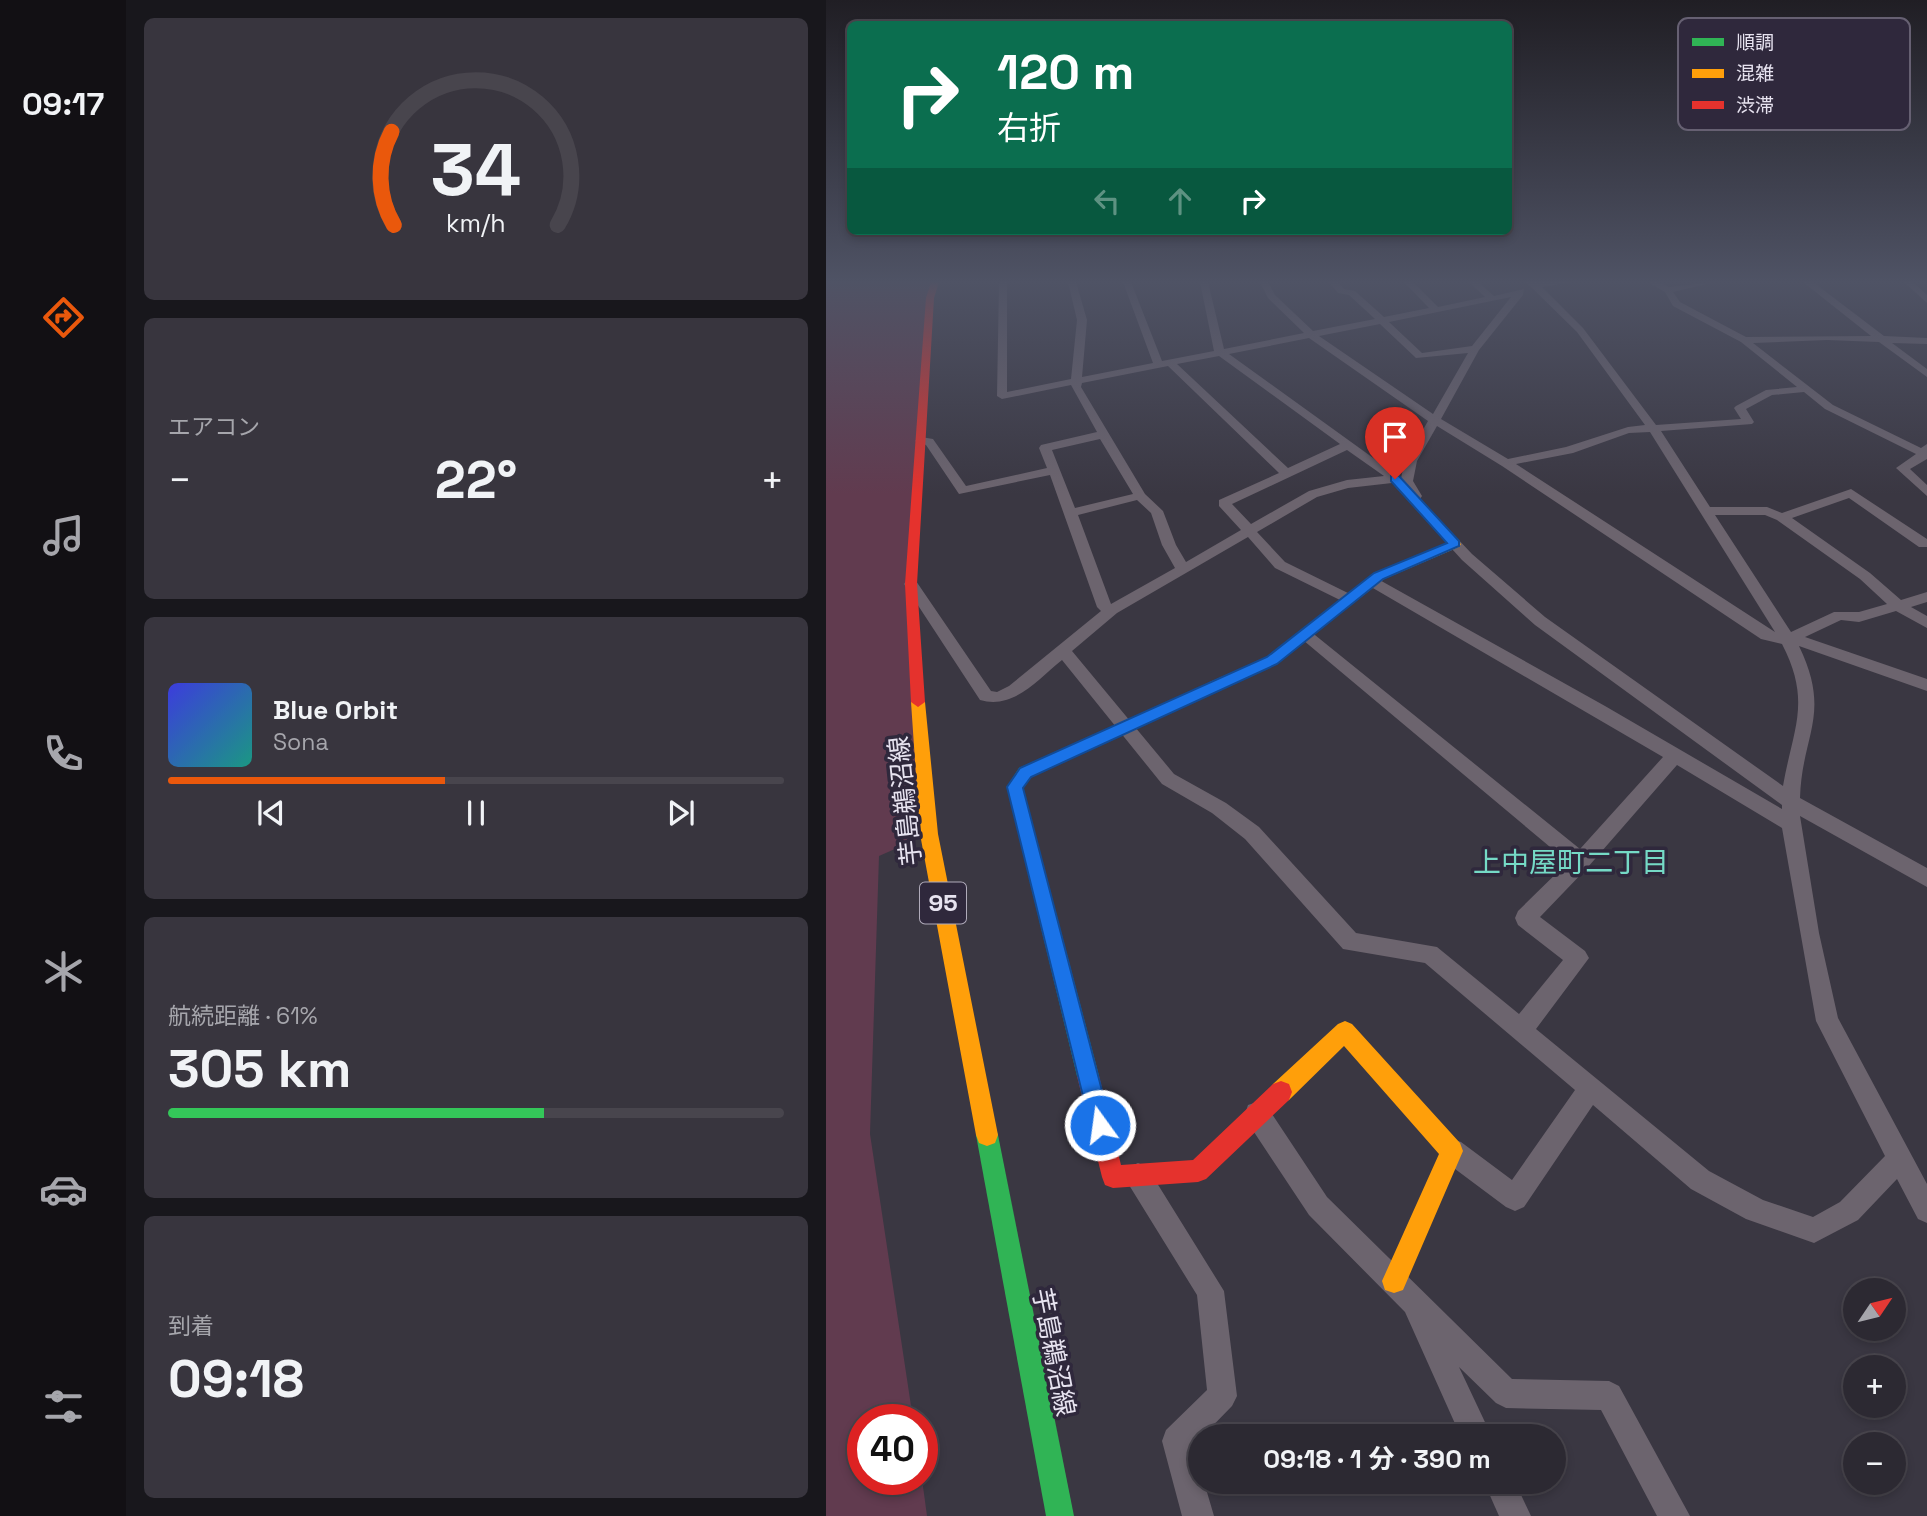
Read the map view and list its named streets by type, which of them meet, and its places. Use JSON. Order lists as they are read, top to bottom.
{
  "streets": {
    "main road": ["芋島鵜沼線", "95"]
  },
  "districts": ["上中屋町二丁目"],
  "legend": ["順調", "混雑", "渋滞"],
  "north": "top right",
  "page": {
    "tabs": "09:17",
    "turn": ["120 m", "右折"],
    "tile": [
      "エアコン",
      ["航続距離 · 61%", "305 km"],
      ["到着", "09:18"]
    ],
    "heat": ["−", "22°", "+"],
    "song": ["Blue Orbit", "Sona"],
    "map_buttons": ["+", "−"],
    "limit": "40",
    "trip": "09:18 · 1 分 · 390 m",
    "gauge": ["34", "km/h"]
  }
}
